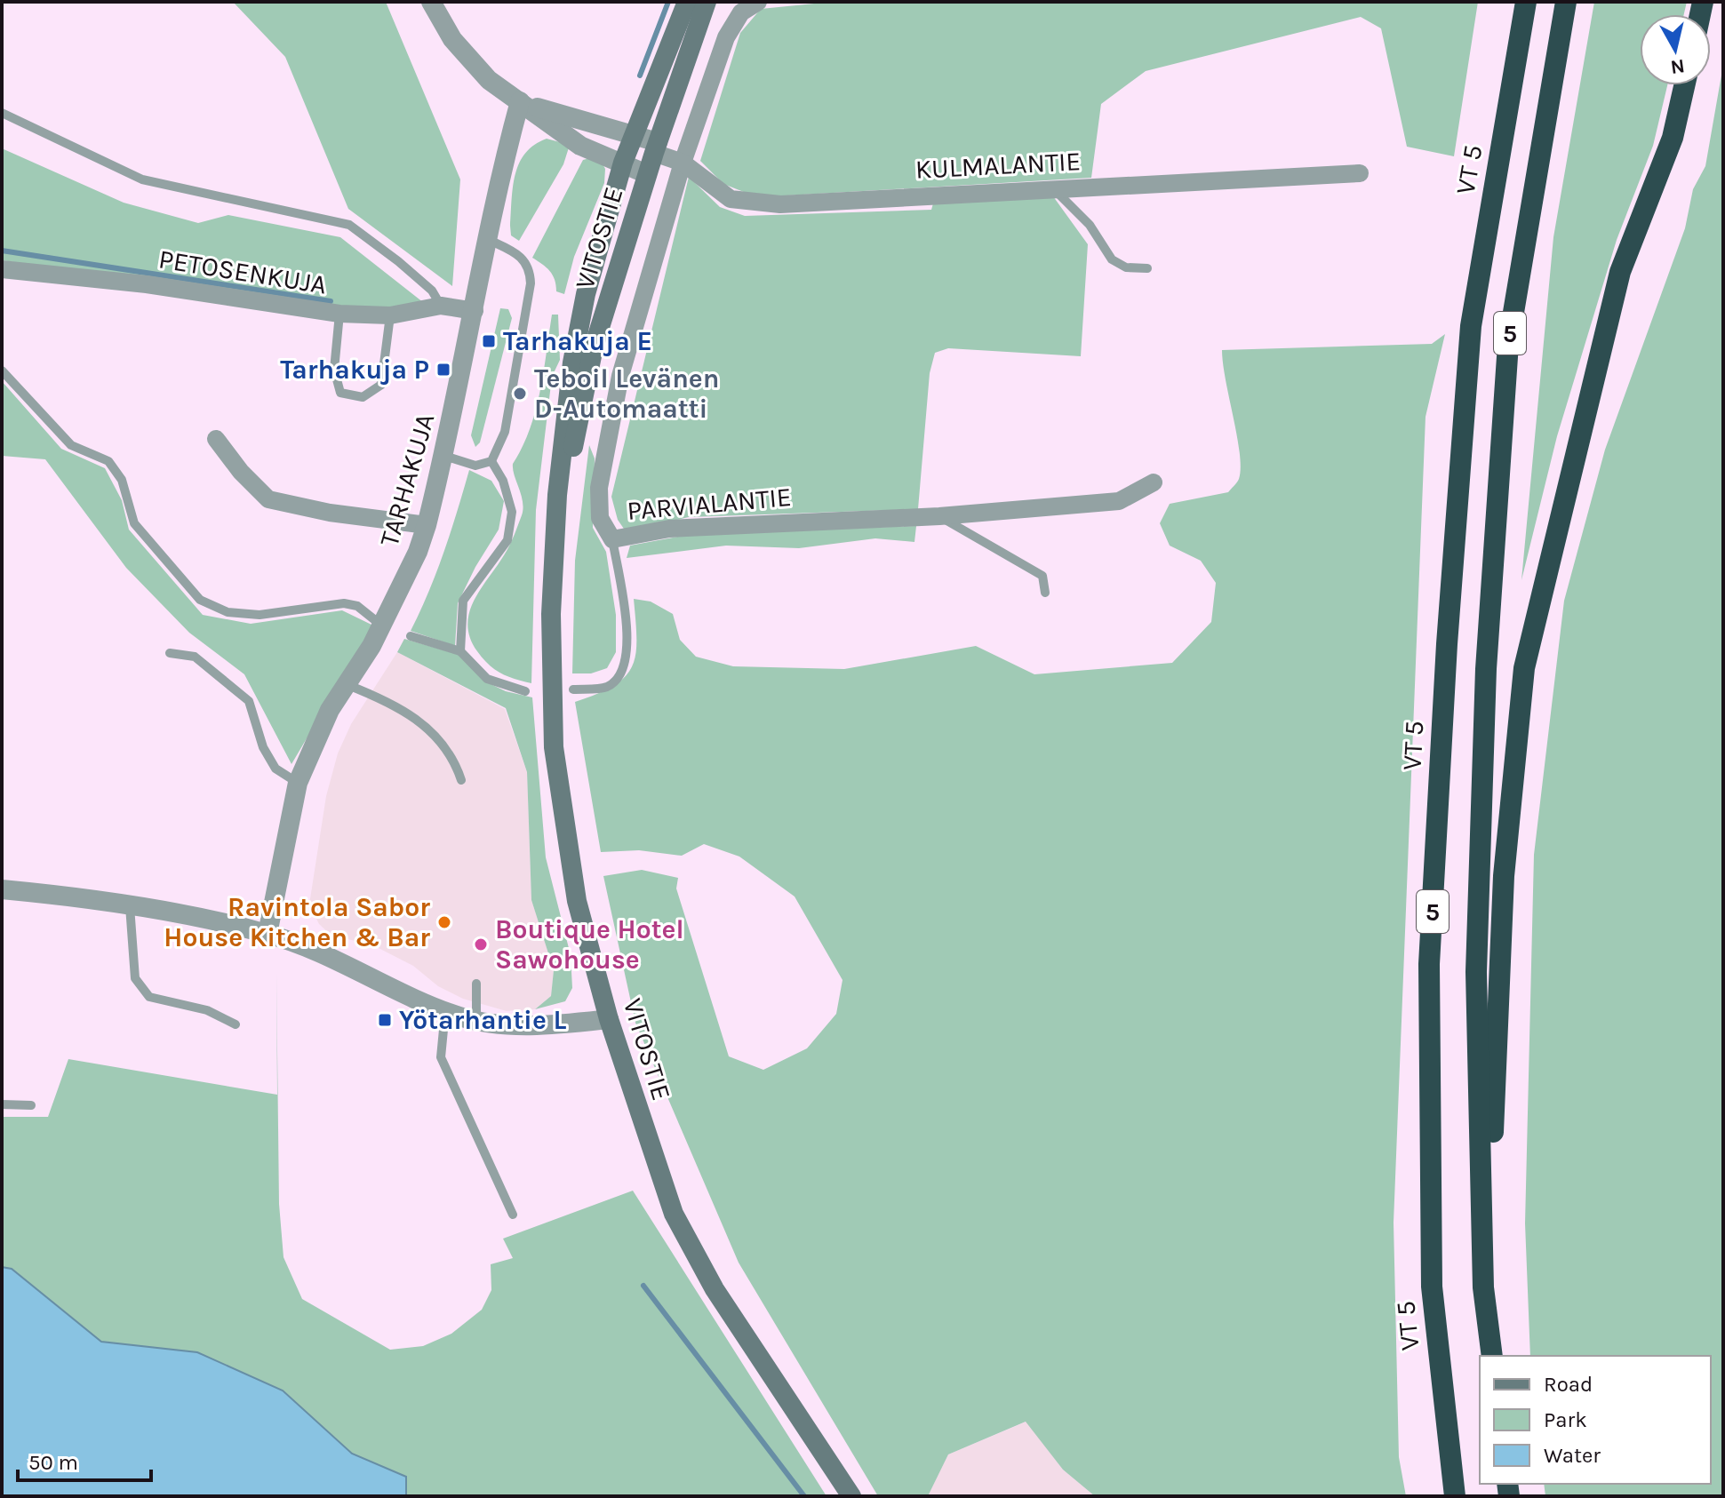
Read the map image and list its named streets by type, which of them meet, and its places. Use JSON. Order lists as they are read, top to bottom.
{
  "streets": {
    "highway": ["VT 5", "5"],
    "main road": ["VITOSTIE"],
    "street": [
      "KULMALANTIE",
      "PETOSENKUJA",
      "TARHAKUJA",
      "PARVIALANTIE"
    ]
  },
  "crossings": [
    ["KULMALANTIE", "VITOSTIE"],
    ["KULMALANTIE", "PARVIALANTIE"],
    ["PETOSENKUJA", "TARHAKUJA"]
  ],
  "places": {
    "transit": ["Tarhakuja E", "Tarhakuja P", "Yötarhantie L"],
    "other": ["Teboil Levänen D-Automaatti", "Ravintola Sabor House Kitchen & Bar", "Boutique Hotel Sawohouse"]
  },
  "legend": ["Road", "Park", "Water"],
  "scale_bar": "50 m",
  "north": "bottom"
}
